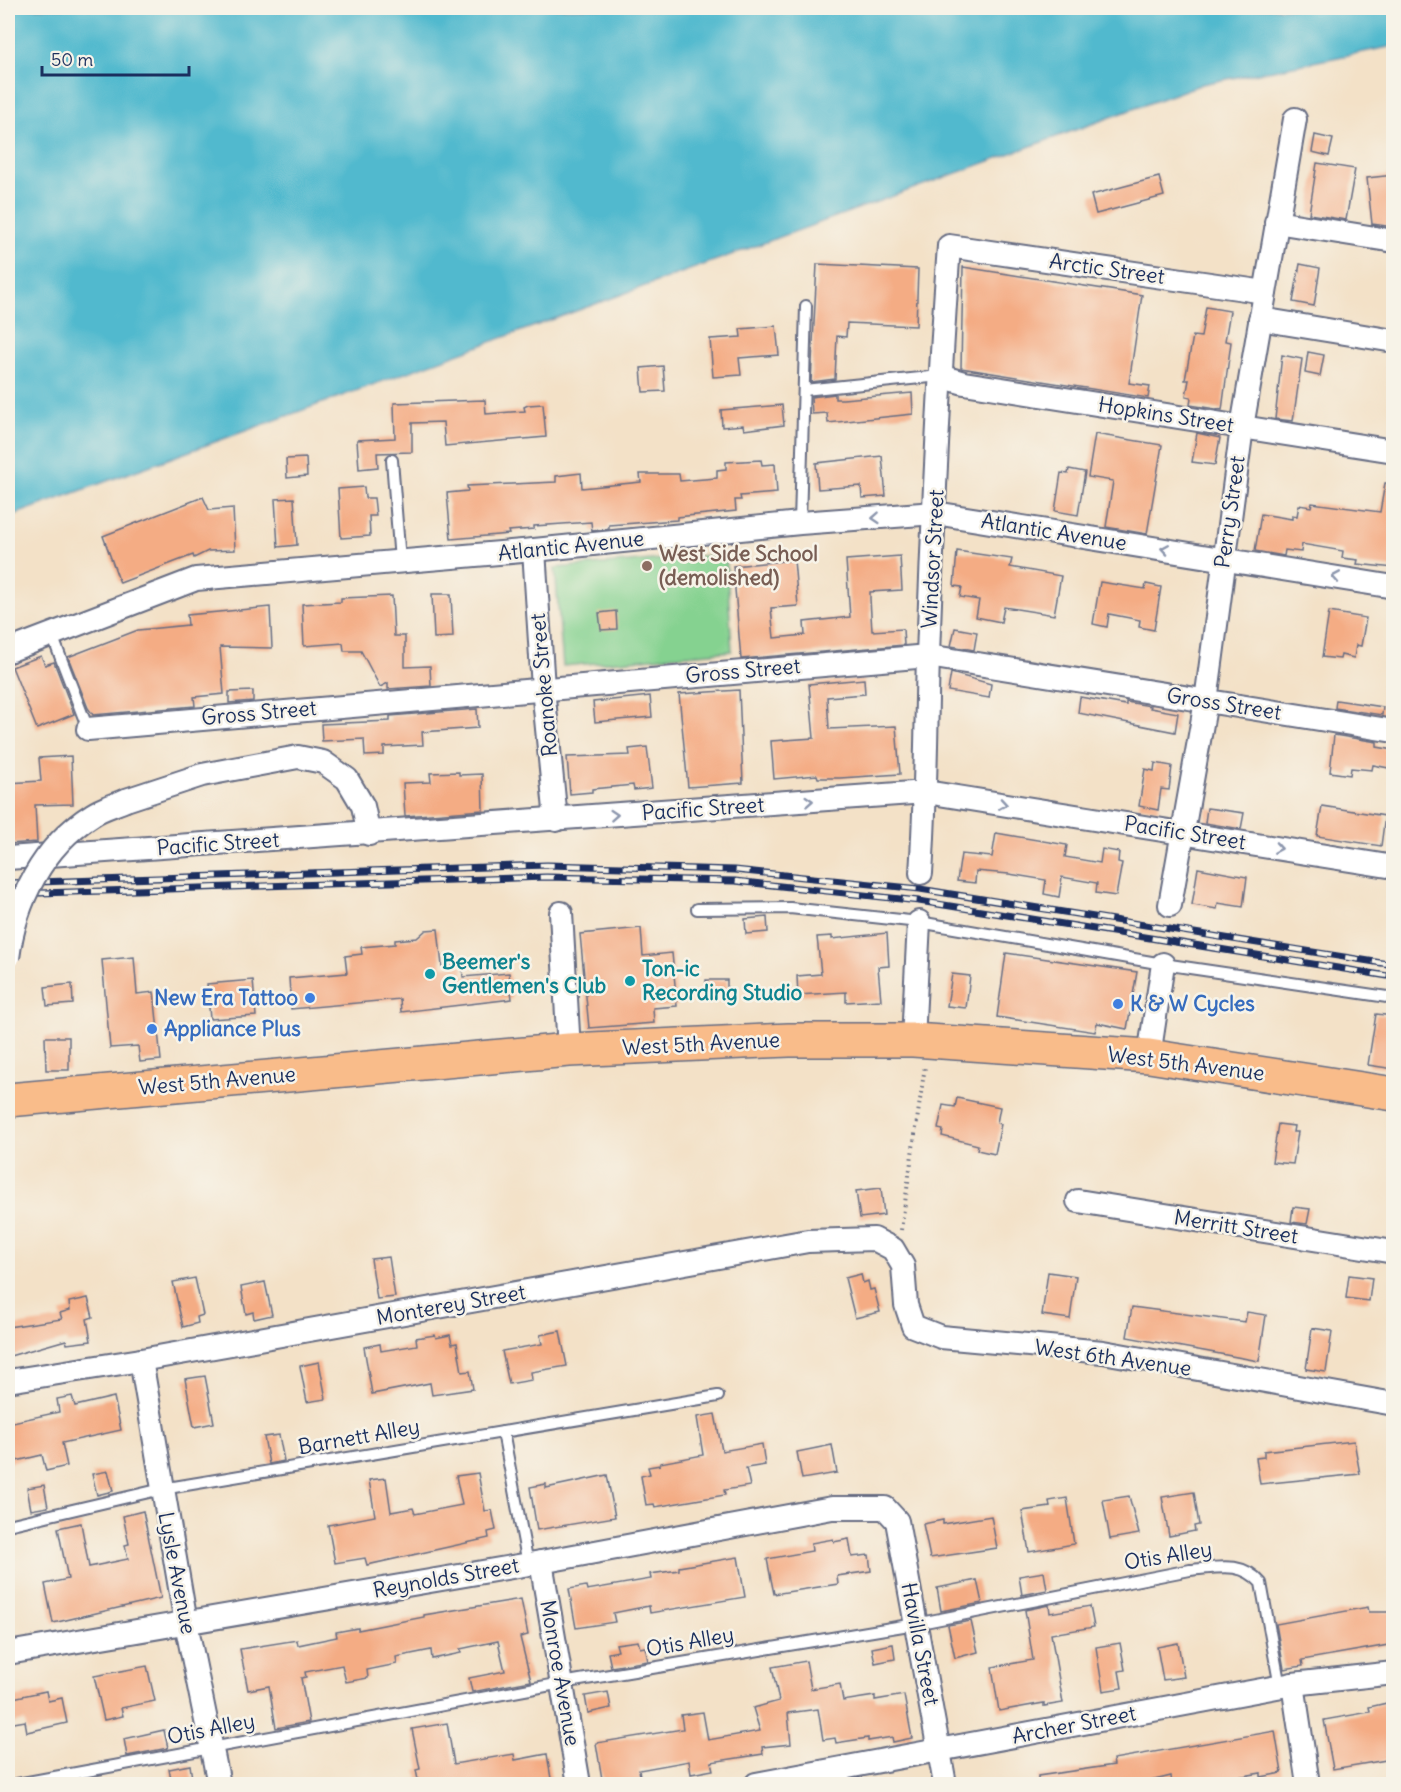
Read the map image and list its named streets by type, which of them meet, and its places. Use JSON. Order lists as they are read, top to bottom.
{
  "streets": {
    "main road": ["West 5th Avenue"],
    "street": [
      "Arctic Street",
      "Hopkins Street",
      "Perry Street",
      "Atlantic Avenue",
      "Windsor Street",
      "Gross Street",
      "Roanoke Street",
      "Pacific Street",
      "Merritt Street",
      "Monterey Street",
      "West 6th Avenue",
      "Lysle Avenue",
      "Reynolds Street",
      "Havilla Street",
      "Monroe Avenue",
      "Archer Street"
    ],
    "lane": ["Barnett Alley", "Otis Alley"]
  },
  "crossings": [
    ["Arctic Street", "Perry Street"],
    ["Arctic Street", "Windsor Street"],
    ["Hopkins Street", "Perry Street"],
    ["Hopkins Street", "Windsor Street"],
    ["Perry Street", "Atlantic Avenue"],
    ["Perry Street", "Gross Street"],
    ["Perry Street", "Pacific Street"],
    ["Atlantic Avenue", "Windsor Street"],
    ["Atlantic Avenue", "Roanoke Street"],
    ["Windsor Street", "Gross Street"],
    ["Windsor Street", "Pacific Street"],
    ["Gross Street", "Roanoke Street"],
    ["Roanoke Street", "Pacific Street"],
    ["Monterey Street", "West 6th Avenue"],
    ["Monterey Street", "Lysle Avenue"],
    ["Barnett Alley", "Lysle Avenue"],
    ["Barnett Alley", "Monroe Avenue"],
    ["Otis Alley", "Lysle Avenue"],
    ["Otis Alley", "Havilla Street"],
    ["Otis Alley", "Monroe Avenue"],
    ["Otis Alley", "Archer Street"],
    ["Lysle Avenue", "Reynolds Street"],
    ["Reynolds Street", "Havilla Street"],
    ["Reynolds Street", "Monroe Avenue"],
    ["Havilla Street", "Archer Street"]
  ],
  "one_way": ["Atlantic Avenue", "Pacific Street"],
  "places": [
    "West Side School (demolished)",
    "Beemer's Gentlemen's Club",
    "Ton-ic Recording Studio",
    "New Era Tattoo",
    "K & W Cycles",
    "Appliance Plus"
  ],
  "scale_bar": "50 m"
}
